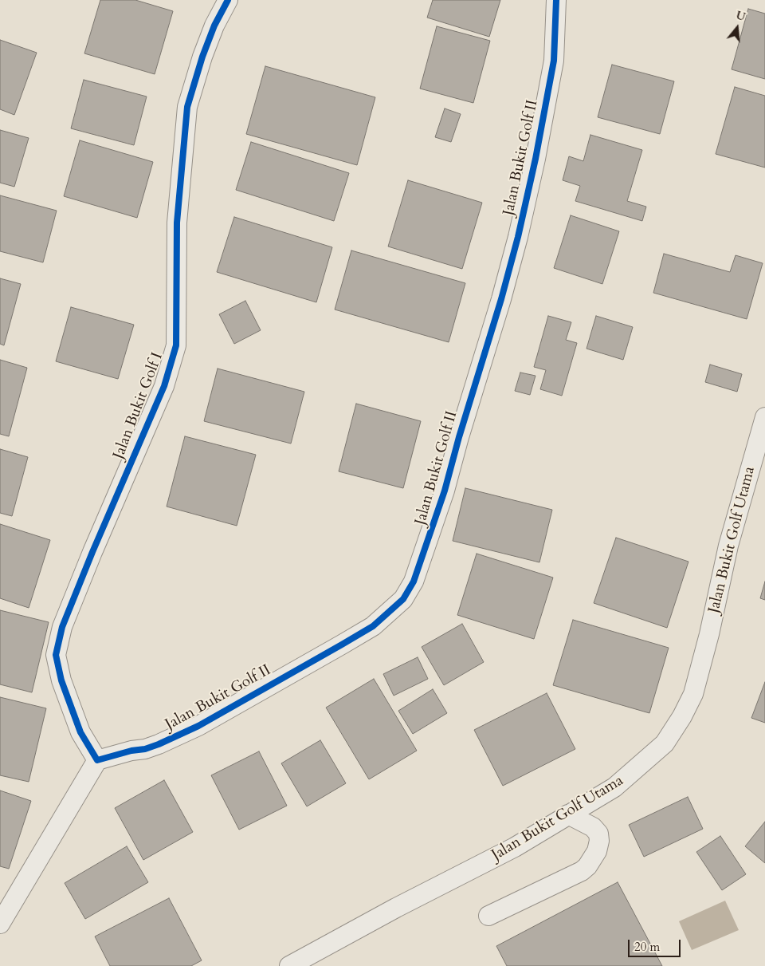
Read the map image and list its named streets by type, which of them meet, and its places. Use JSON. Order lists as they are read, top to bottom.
{
  "streets": {
    "street": ["Jalan Bukit Golf II", "Jalan Bukit Golf I", "Jalan Bukit Golf Utama"]
  },
  "crossings": [
    ["Jalan Bukit Golf II", "Jalan Bukit Golf I"]
  ],
  "scale_bar": "20 m",
  "north": "top"
}
